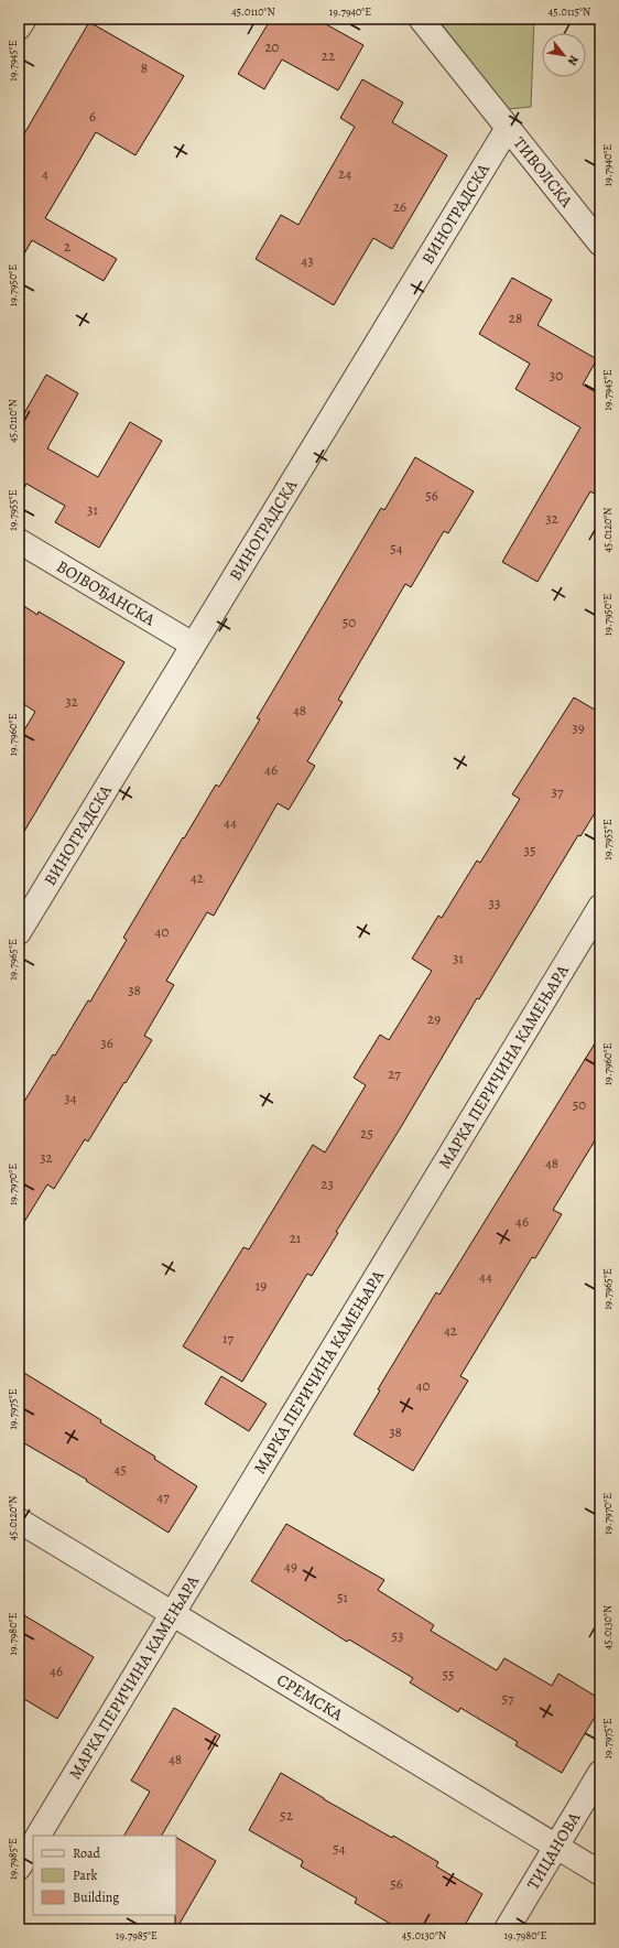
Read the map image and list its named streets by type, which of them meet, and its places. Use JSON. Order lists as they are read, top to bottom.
{
  "streets": {
    "street": [
      "ТИВОЛСКА",
      "ВИНОГРАДСКА",
      "ВОЈВОЂАНСКА",
      "МАРКА ПЕРИЧИНА КАМЕЊАРА",
      "СРЕМСКА",
      "ТИЦАНОВА"
    ]
  },
  "crossings": [
    ["ТИВОЛСКА", "ВИНОГРАДСКА"],
    ["ВИНОГРАДСКА", "ВОЈВОЂАНСКА"],
    ["МАРКА ПЕРИЧИНА КАМЕЊАРА", "СРЕМСКА"],
    ["СРЕМСКА", "ТИЦАНОВА"]
  ],
  "house_numbers": [
    "20",
    "22",
    "8",
    "6",
    "4",
    "24",
    "26",
    "2",
    "43",
    "28",
    "30",
    "56",
    "31",
    "32",
    "54",
    "50",
    "32",
    "48",
    "39",
    "46",
    "37",
    "44",
    "35",
    "42",
    "33",
    "40",
    "31",
    "38",
    "29",
    "36",
    "27",
    "34",
    "50",
    "25",
    "32",
    "48",
    "23",
    "46",
    "21",
    "44",
    "19",
    "42",
    "17",
    "40",
    "38",
    "45",
    "47",
    "49",
    "51",
    "53",
    "46",
    "55",
    "57",
    "48",
    "52",
    "54",
    "56"
  ],
  "legend": ["Road", "Park", "Building"],
  "north": "bottom right",
  "coordinates": [
    "45.0110°N",
    "19.7940°E",
    "45.0115°N",
    "19.7945°E",
    "19.7950°E",
    "19.7955°E",
    "45.0120°N",
    "19.7960°E",
    "19.7965°E",
    "19.7970°E",
    "19.7975°E",
    "45.0130°N",
    "19.7980°E",
    "19.7985°E"
  ]
}
